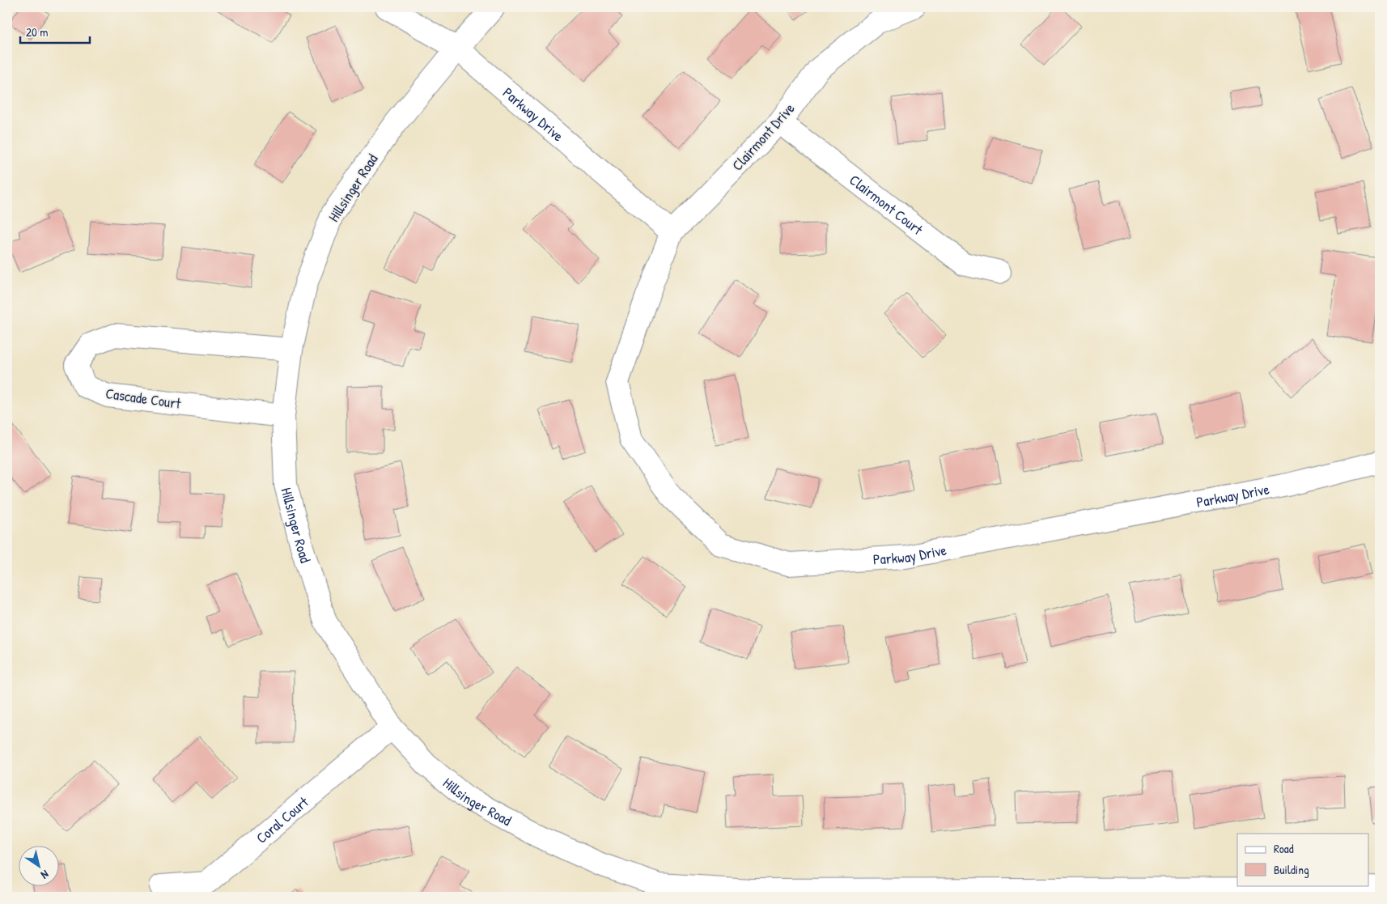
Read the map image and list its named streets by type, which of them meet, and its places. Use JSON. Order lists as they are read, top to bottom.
{
  "streets": {
    "street": [
      "Parkway Drive",
      "Clairmont Drive",
      "Hillsinger Road",
      "Clairmont Court",
      "Cascade Court",
      "Coral Court"
    ]
  },
  "crossings": [
    ["Parkway Drive", "Clairmont Drive"],
    ["Parkway Drive", "Hillsinger Road"],
    ["Clairmont Drive", "Clairmont Court"],
    ["Hillsinger Road", "Cascade Court"],
    ["Hillsinger Road", "Coral Court"]
  ],
  "legend": ["Road", "Building"],
  "scale_bar": "20 m",
  "north": "bottom right"
}
